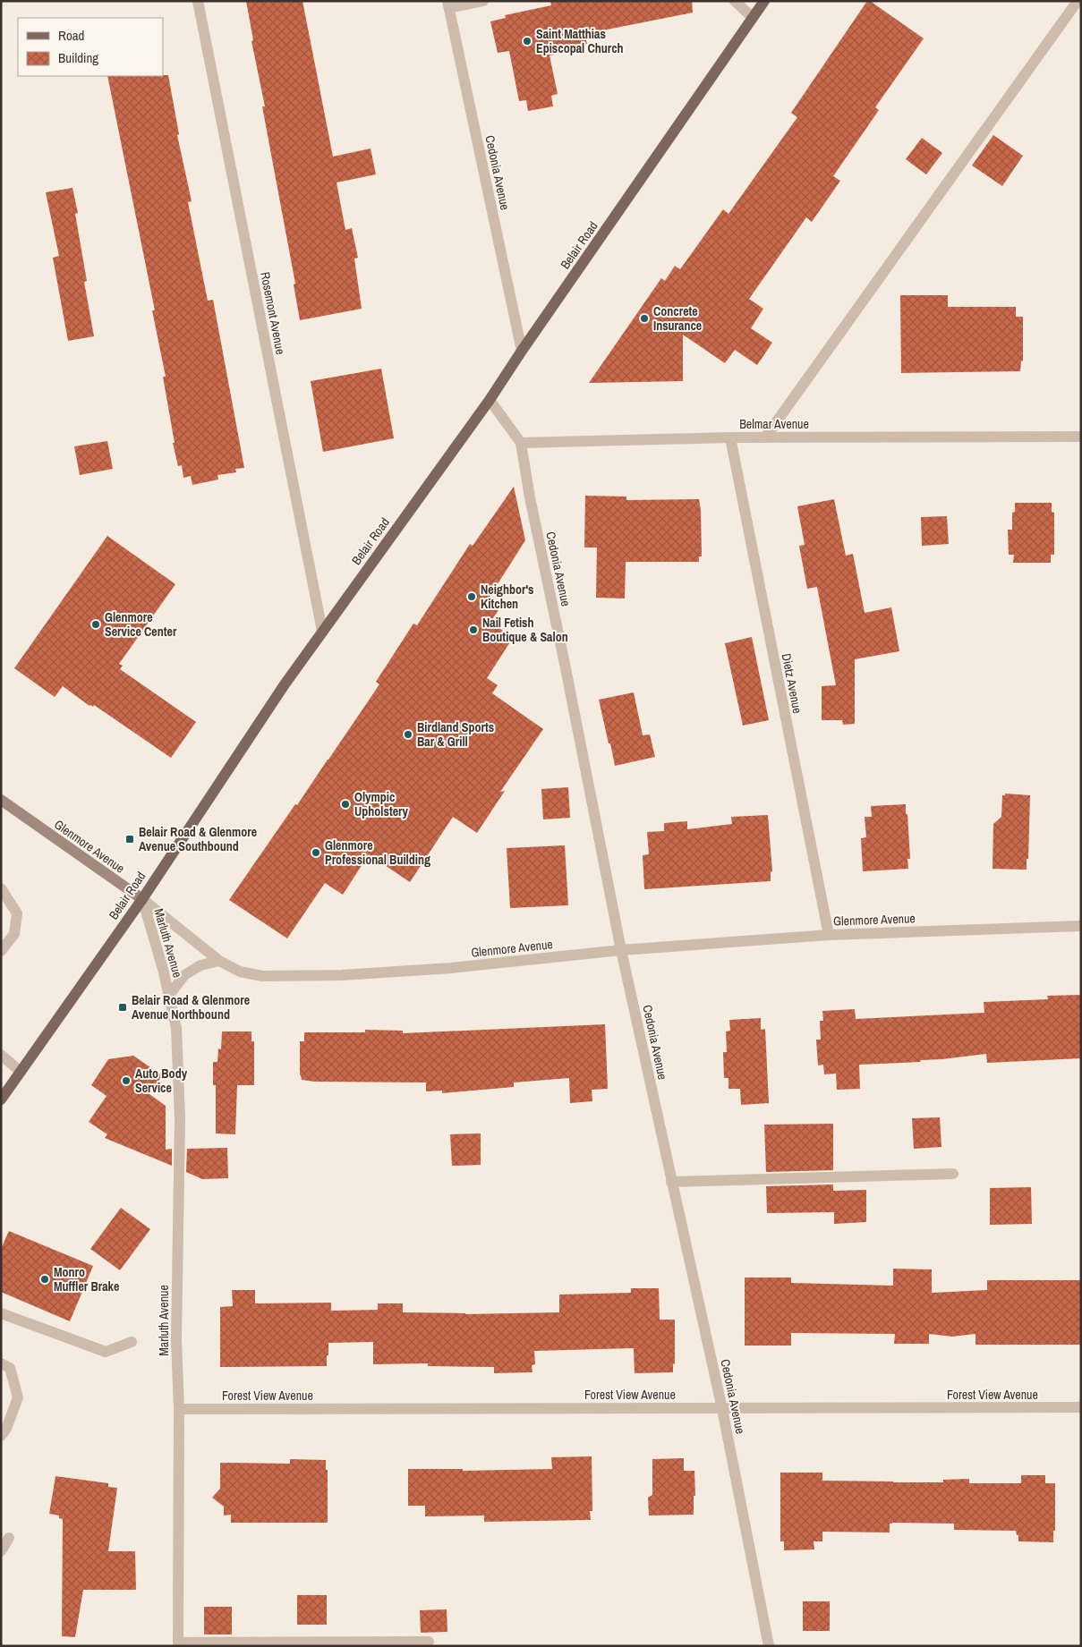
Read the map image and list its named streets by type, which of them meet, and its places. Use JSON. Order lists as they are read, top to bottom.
{
  "streets": {
    "main road": ["Belair Road"],
    "street": [
      "Cedonia Avenue",
      "Rosemont Avenue",
      "Belmar Avenue",
      "Dietz Avenue",
      "Glenmore Avenue",
      "Marluth Avenue",
      "Forest View Avenue"
    ]
  },
  "crossings": [
    ["Cedonia Avenue", "Belair Road"],
    ["Cedonia Avenue", "Belmar Avenue"],
    ["Cedonia Avenue", "Glenmore Avenue"],
    ["Cedonia Avenue", "Forest View Avenue"],
    ["Belair Road", "Rosemont Avenue"],
    ["Belair Road", "Glenmore Avenue"],
    ["Belair Road", "Marluth Avenue"],
    ["Belmar Avenue", "Dietz Avenue"],
    ["Dietz Avenue", "Glenmore Avenue"],
    ["Glenmore Avenue", "Marluth Avenue"],
    ["Marluth Avenue", "Forest View Avenue"]
  ],
  "places": {
    "other": [
      "Saint Matthias Episcopal Church",
      "Concrete Insurance",
      "Neighbor's Kitchen",
      "Glenmore Service Center",
      "Nail Fetish Boutique & Salon",
      "Birdland Sports Bar & Grill",
      "Olympic Upholstery",
      "Glenmore Professional Building",
      "Auto Body Service",
      "Monro Muffler Brake"
    ],
    "transit": ["Belair Road & Glenmore Avenue Southbound", "Belair Road & Glenmore Avenue Northbound"]
  },
  "legend": ["Road", "Building"]
}
